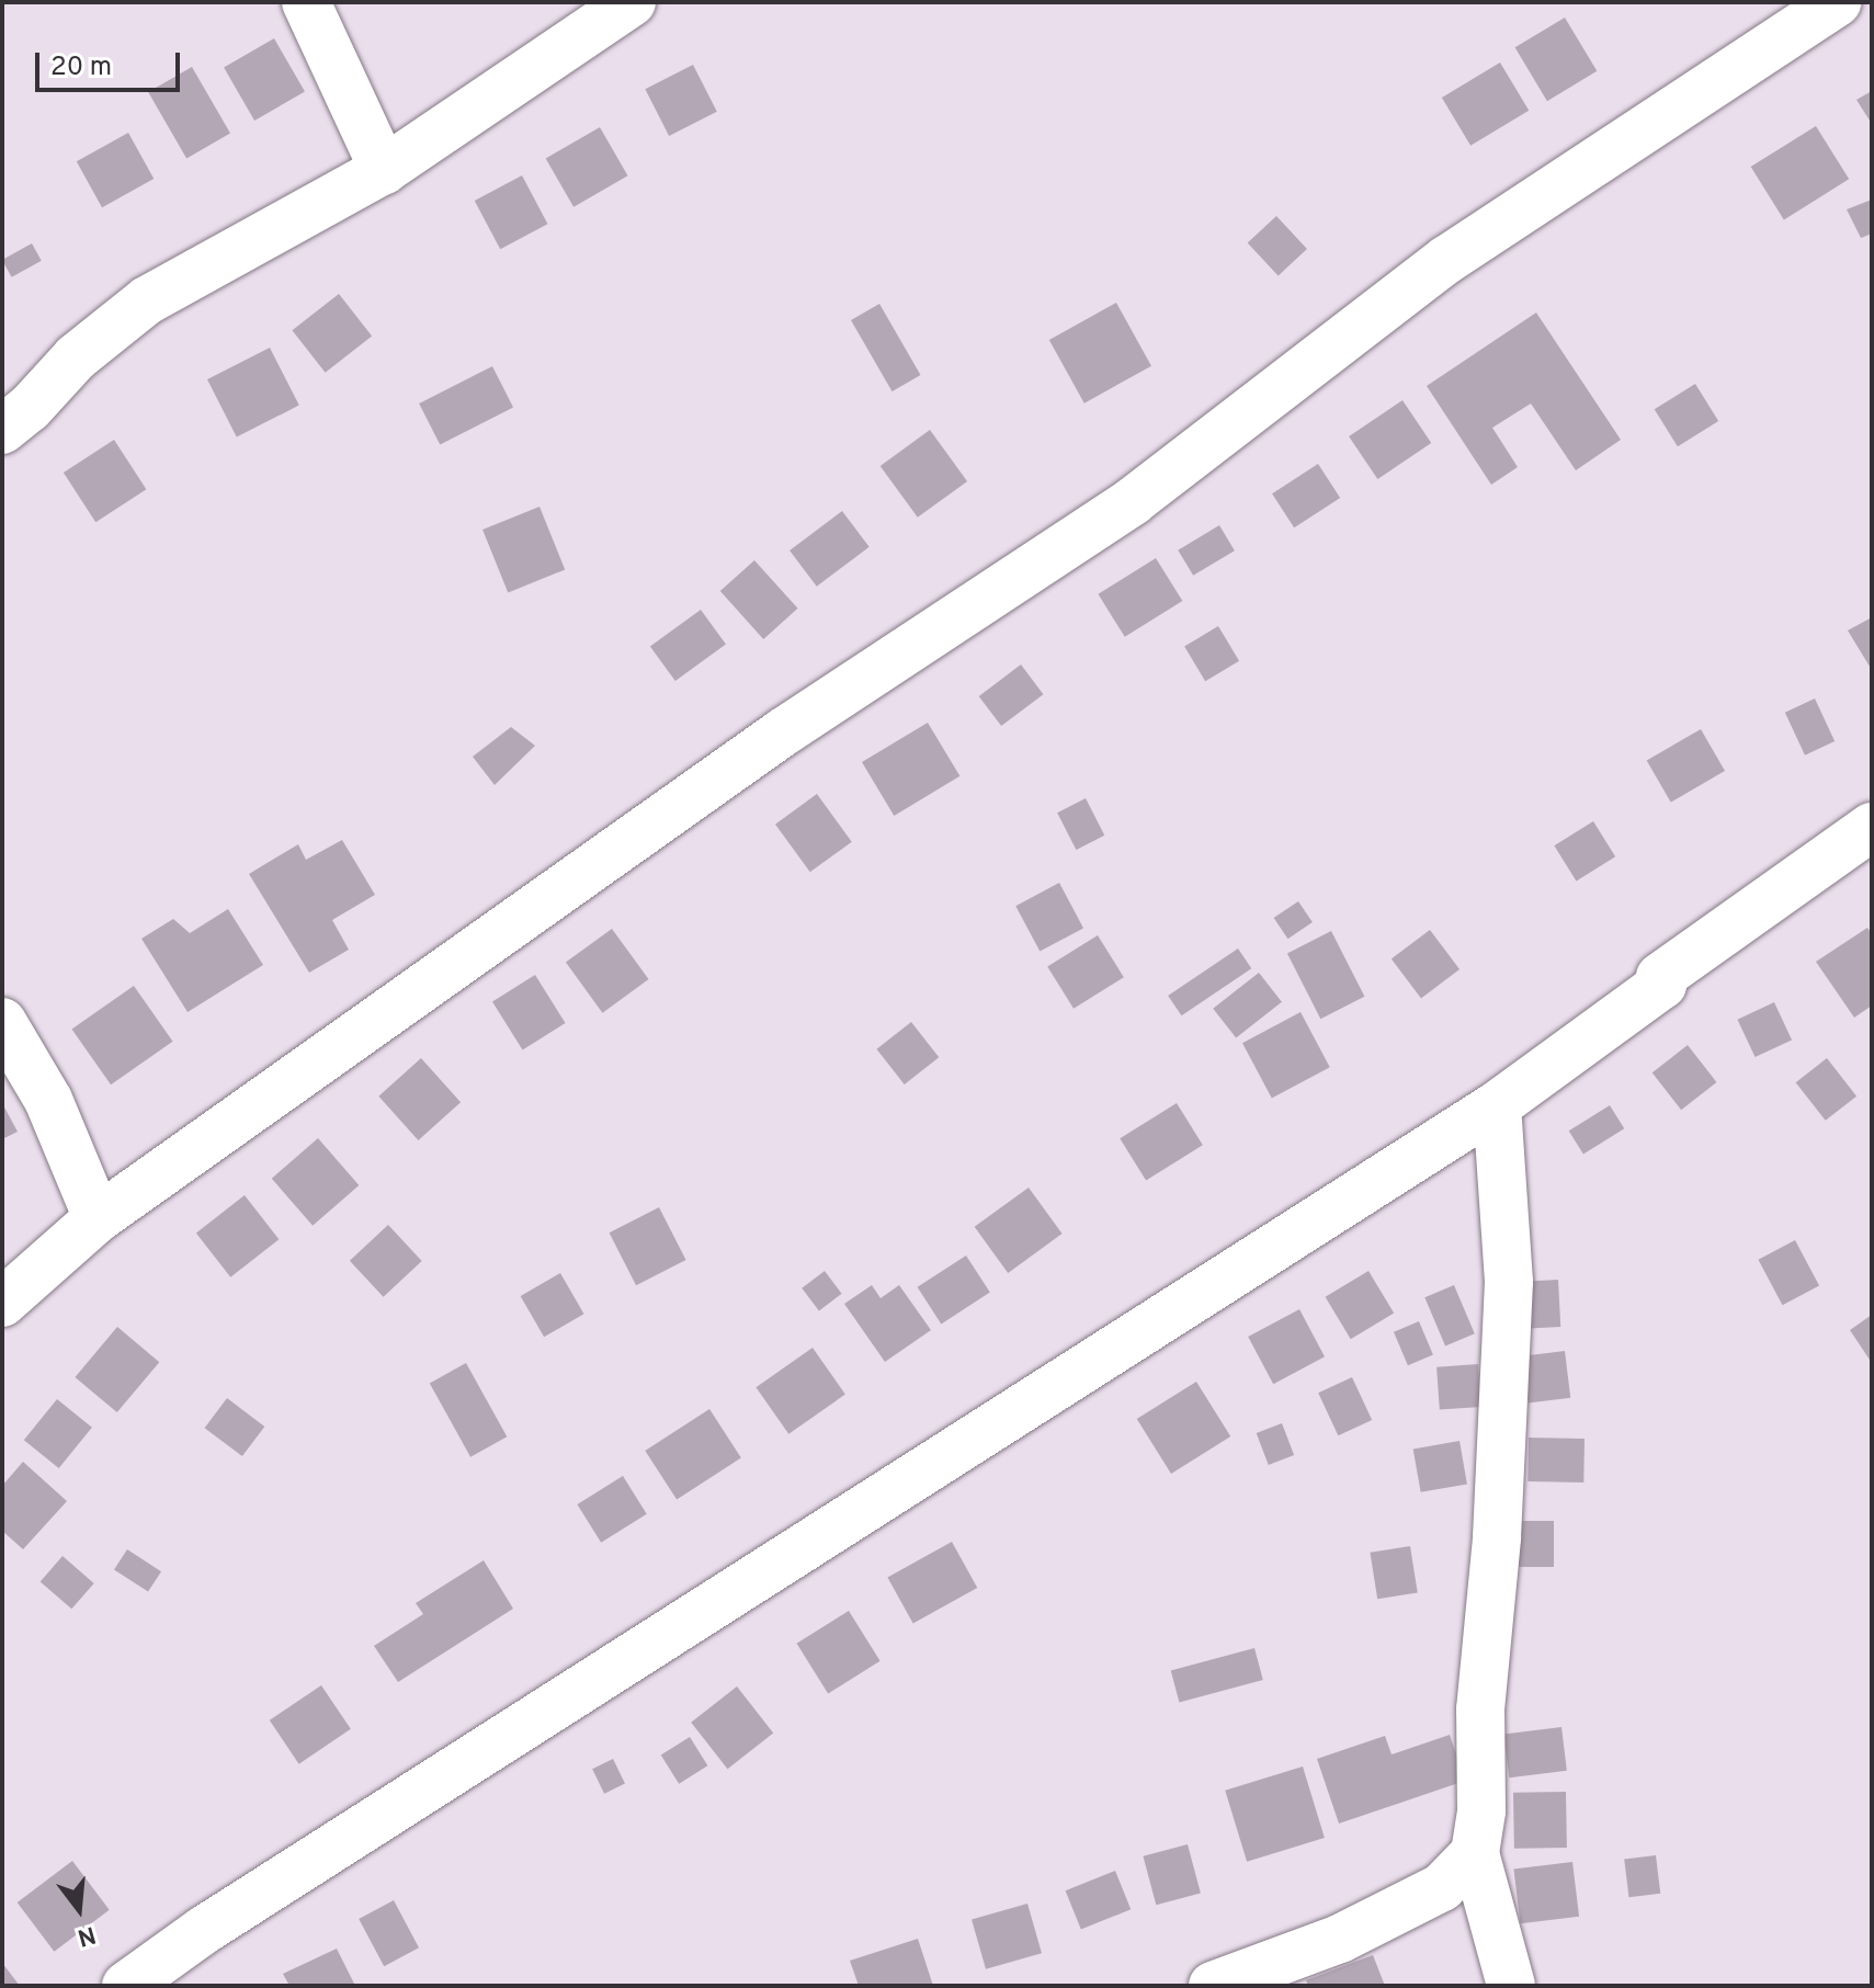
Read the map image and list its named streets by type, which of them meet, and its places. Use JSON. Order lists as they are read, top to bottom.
{
  "scale_bar": "20 m",
  "north": "bottom"
}
